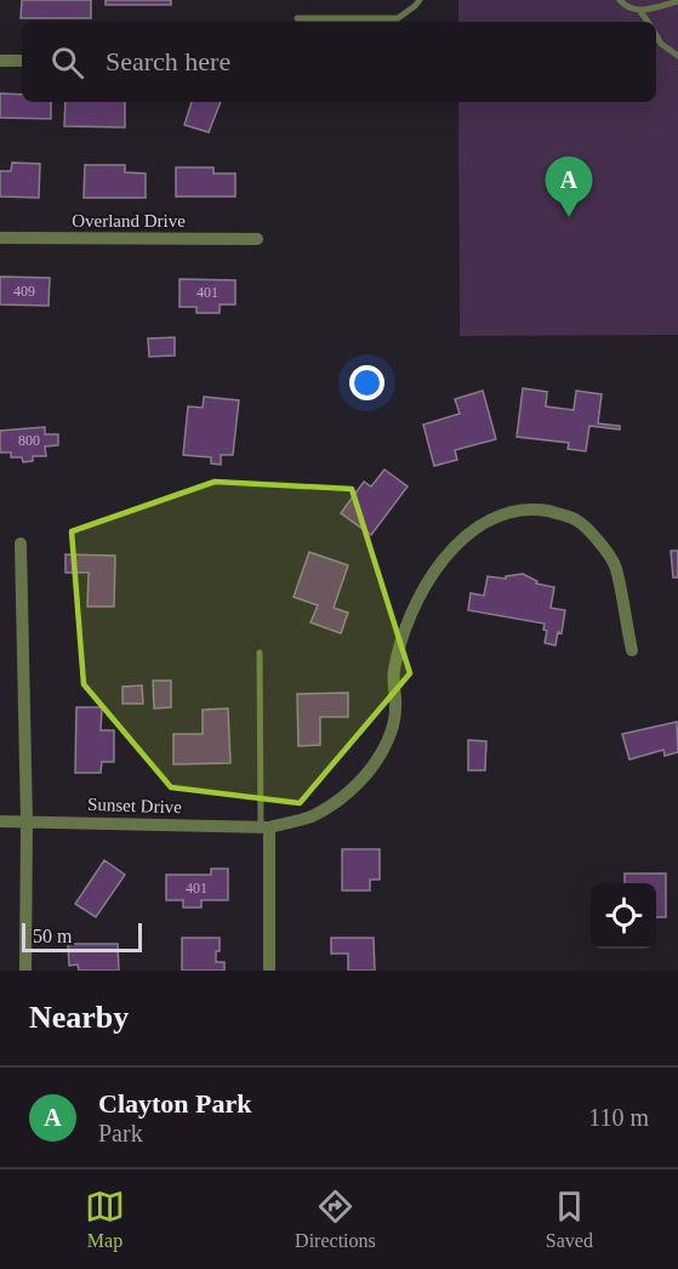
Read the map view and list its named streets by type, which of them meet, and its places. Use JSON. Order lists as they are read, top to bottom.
{
  "streets": {
    "street": ["Overland Drive", "Sunset Drive"]
  },
  "house_numbers": [
    "409",
    "401",
    "800",
    "401"
  ],
  "scale_bar": "50 m",
  "page": {
    "search": "Search here",
    "pins": "A",
    "scale": "50 m",
    "heading": "Nearby",
    "list": [
      {
        "mark": "A",
        "name": "Clayton Park",
        "note": "Park",
        "value": "110 m"
      }
    ],
    "nav": ["Map", "Directions", "Saved"]
  }
}
